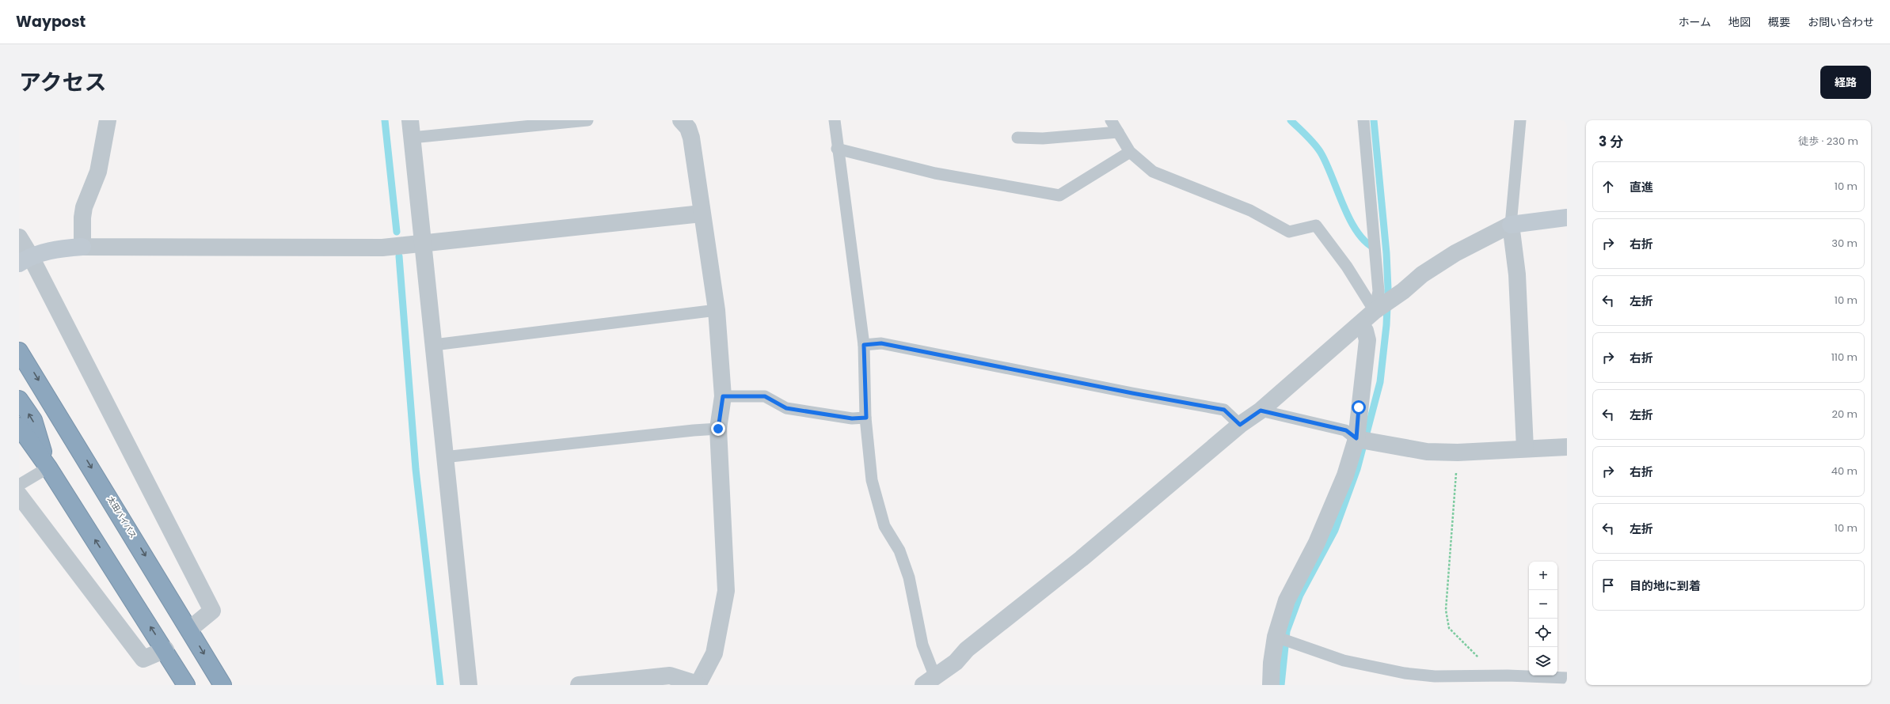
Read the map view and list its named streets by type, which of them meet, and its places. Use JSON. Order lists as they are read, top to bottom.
{
  "streets": {
    "highway": ["太田バイパス"]
  },
  "page": {
    "header": "Waypost",
    "nav": [
      "ホーム",
      "地図",
      "概要",
      "お問い合わせ"
    ],
    "title": "アクセス",
    "buttons": "経路",
    "heading": ["3 分", "徒歩 · 230 m"],
    "list": [
      ["直進", "10 m"],
      ["右折", "30 m"],
      ["左折", "10 m"],
      ["右折", "110 m"],
      ["左折", "20 m"],
      ["右折", "40 m"],
      ["左折", "10 m"],
      "目的地に到着"
    ],
    "map_buttons": ["+", "−"]
  }
}
